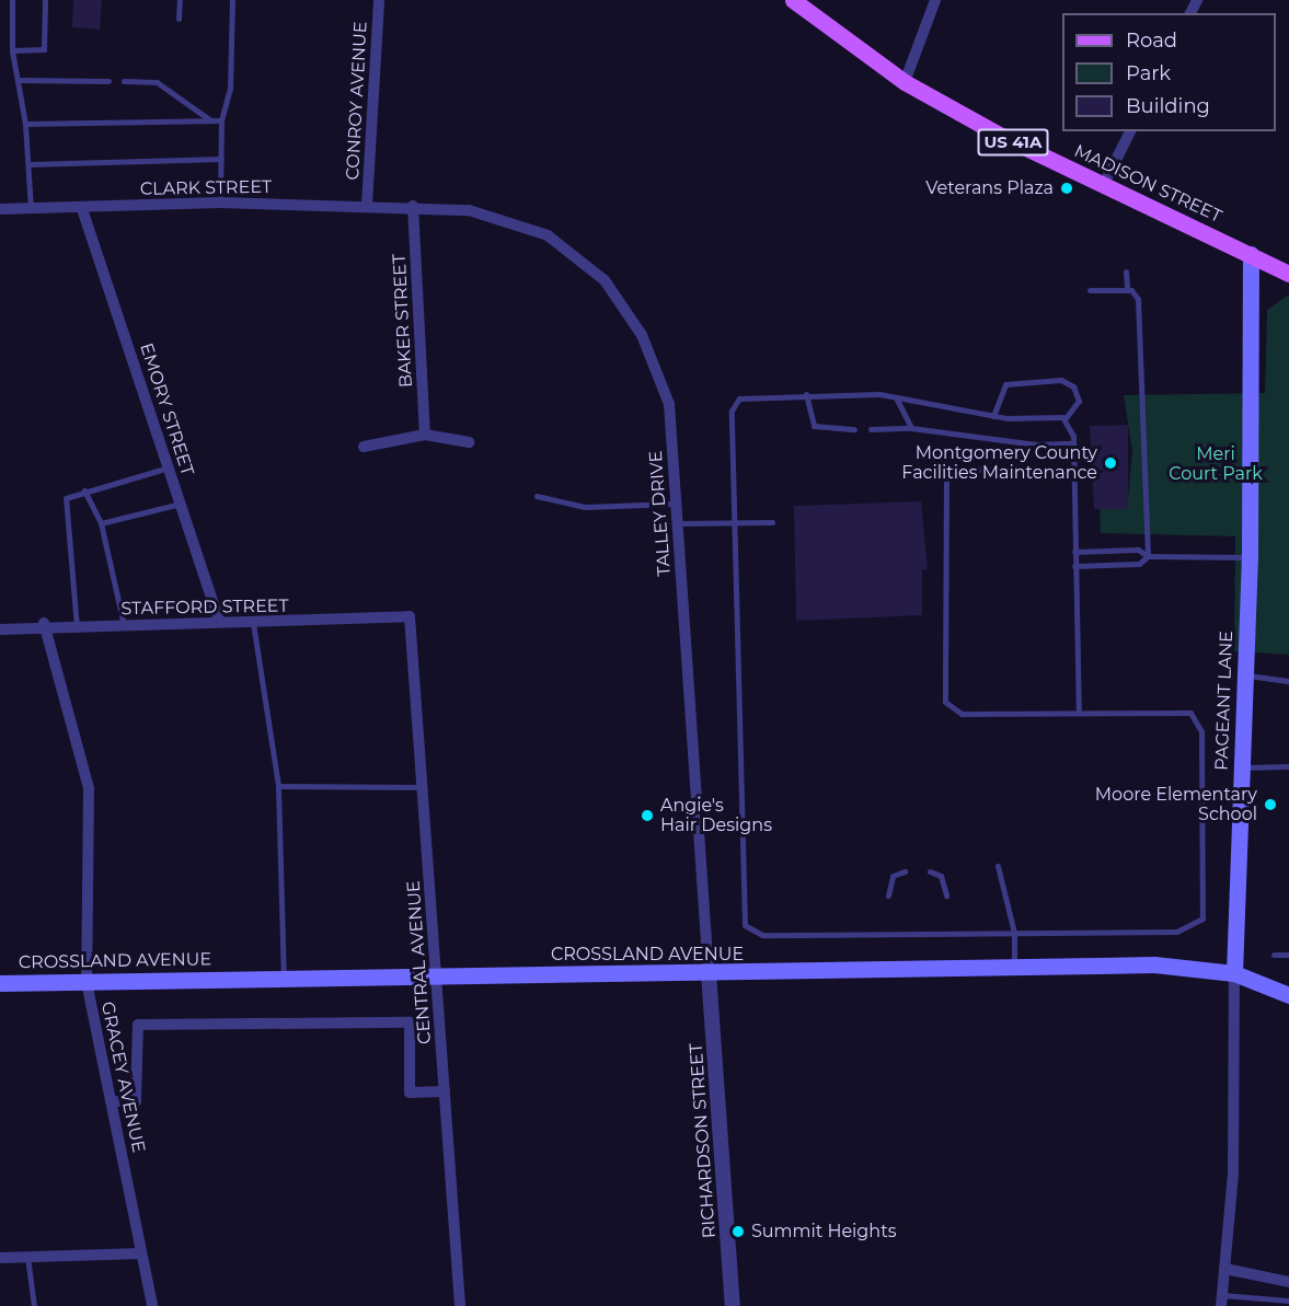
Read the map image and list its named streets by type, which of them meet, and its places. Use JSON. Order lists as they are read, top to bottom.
{
  "streets": {
    "main road": [
      "US 41A",
      "MADISON STREET",
      "PAGEANT LANE",
      "CROSSLAND AVENUE"
    ],
    "street": [
      "CONROY AVENUE",
      "CLARK STREET",
      "BAKER STREET",
      "EMORY STREET",
      "TALLEY DRIVE",
      "STAFFORD STREET",
      "CENTRAL AVENUE",
      "GRACEY AVENUE",
      "RICHARDSON STREET"
    ]
  },
  "crossings": [
    ["CONROY AVENUE", "CLARK STREET"],
    ["MADISON STREET", "PAGEANT LANE"],
    ["CLARK STREET", "BAKER STREET"],
    ["CLARK STREET", "EMORY STREET"],
    ["CLARK STREET", "TALLEY DRIVE"],
    ["BAKER STREET", "TALLEY DRIVE"],
    ["TALLEY DRIVE", "CROSSLAND AVENUE"],
    ["TALLEY DRIVE", "RICHARDSON STREET"],
    ["STAFFORD STREET", "CENTRAL AVENUE"],
    ["STAFFORD STREET", "GRACEY AVENUE"],
    ["PAGEANT LANE", "CROSSLAND AVENUE"],
    ["CROSSLAND AVENUE", "CENTRAL AVENUE"],
    ["CROSSLAND AVENUE", "GRACEY AVENUE"],
    ["CROSSLAND AVENUE", "RICHARDSON STREET"]
  ],
  "parks": ["Meri Court Park"],
  "places": [
    "Veterans Plaza",
    "Montgomery County Facilities Maintenance",
    "Moore Elementary School",
    "Angie's Hair Designs",
    "Summit Heights"
  ],
  "legend": ["Road", "Park", "Building"]
}
